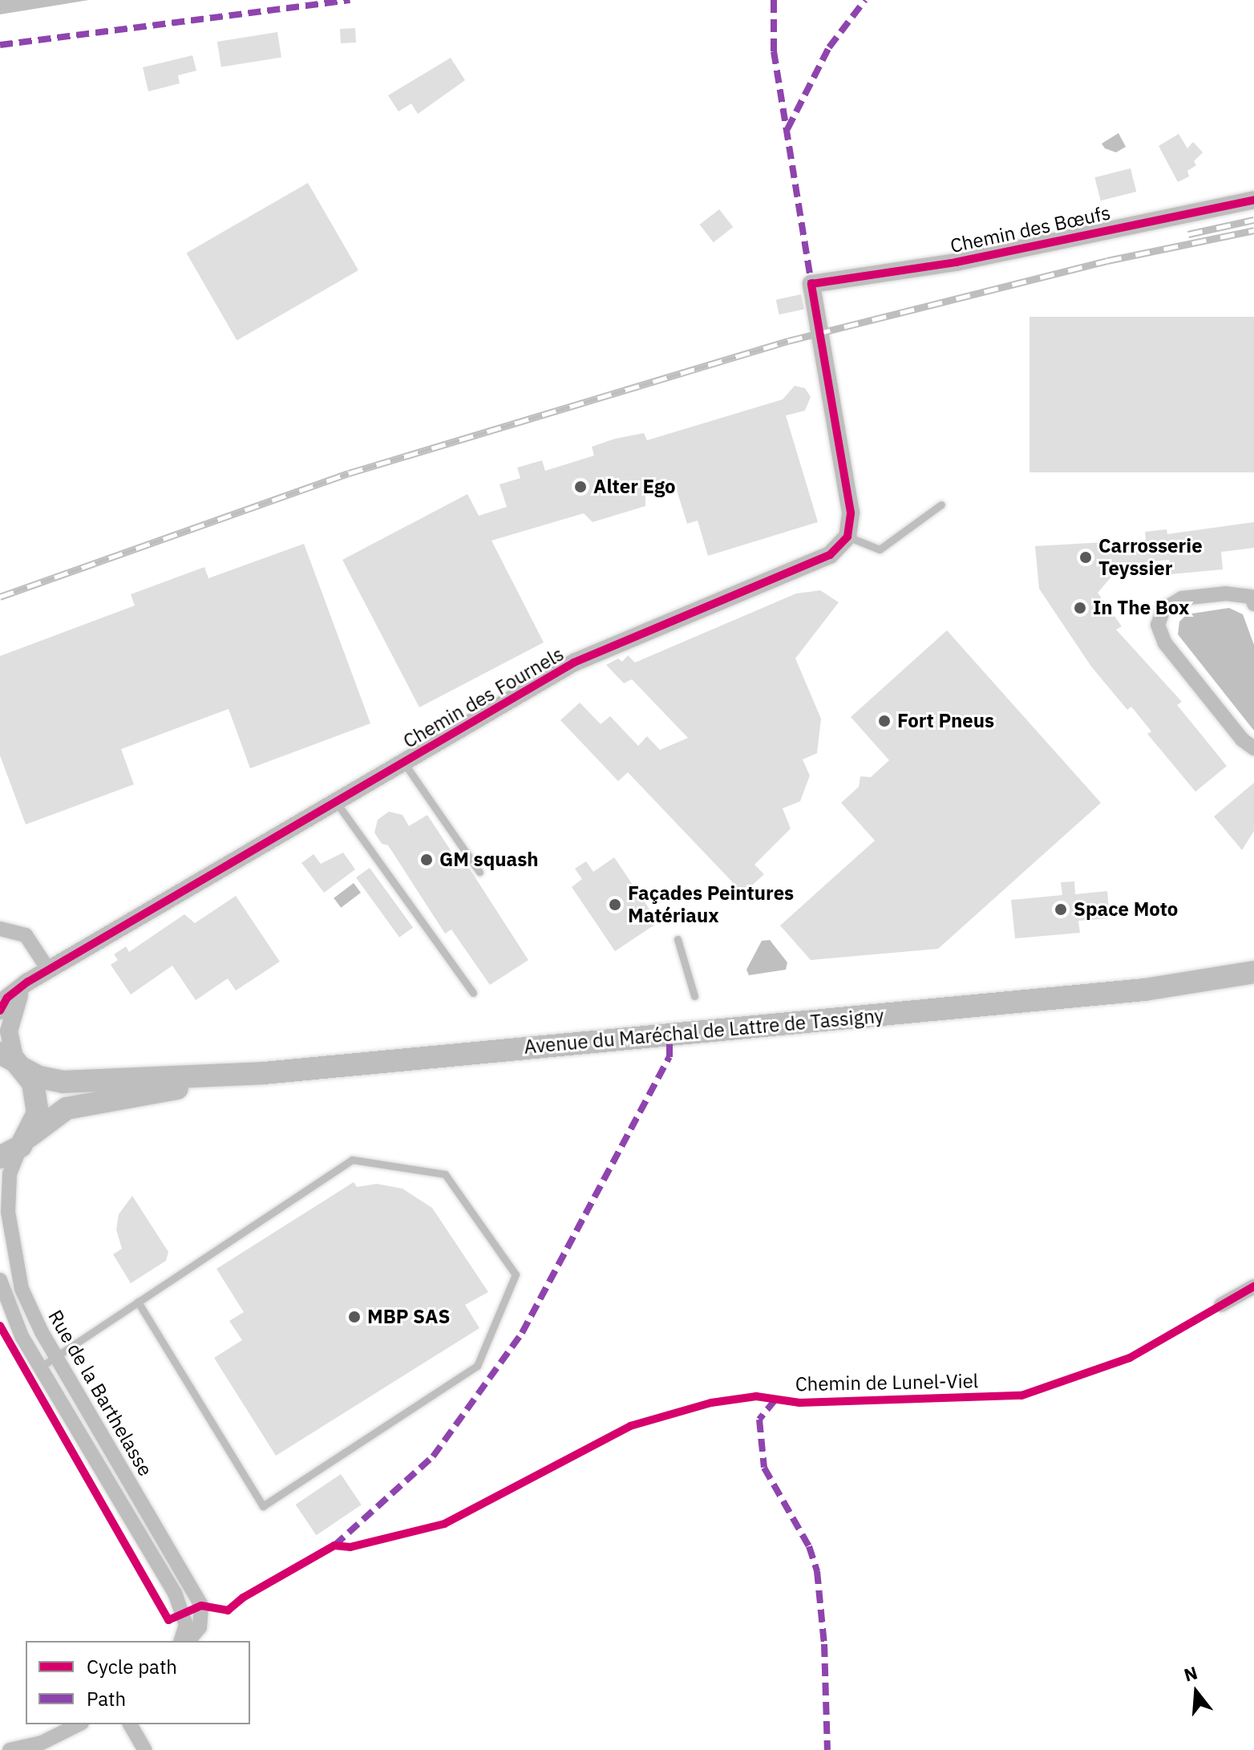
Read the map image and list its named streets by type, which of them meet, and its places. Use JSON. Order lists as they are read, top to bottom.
{
  "streets": {
    "main road": ["Avenue du Maréchal de Lattre de Tassigny"],
    "street": ["Chemin des Bœufs", "Chemin des Fournels", "Rue de la Barthelasse"],
    "cycle path": ["Chemin de Lunel-Viel"]
  },
  "crossings": [
    ["Chemin des Bœufs", "Chemin des Fournels"],
    ["Chemin des Fournels", "Avenue du Maréchal de Lattre de Tassigny"],
    ["Avenue du Maréchal de Lattre de Tassigny", "Rue de la Barthelasse"]
  ],
  "places": [
    "Alter Ego",
    "Carrosserie Teyssier",
    "In The Box",
    "Fort Pneus",
    "GM squash",
    "Façades Peintures Matériaux",
    "Space Moto",
    "MBP SAS"
  ],
  "legend": ["Cycle path", "Path"],
  "north": "top"
}
